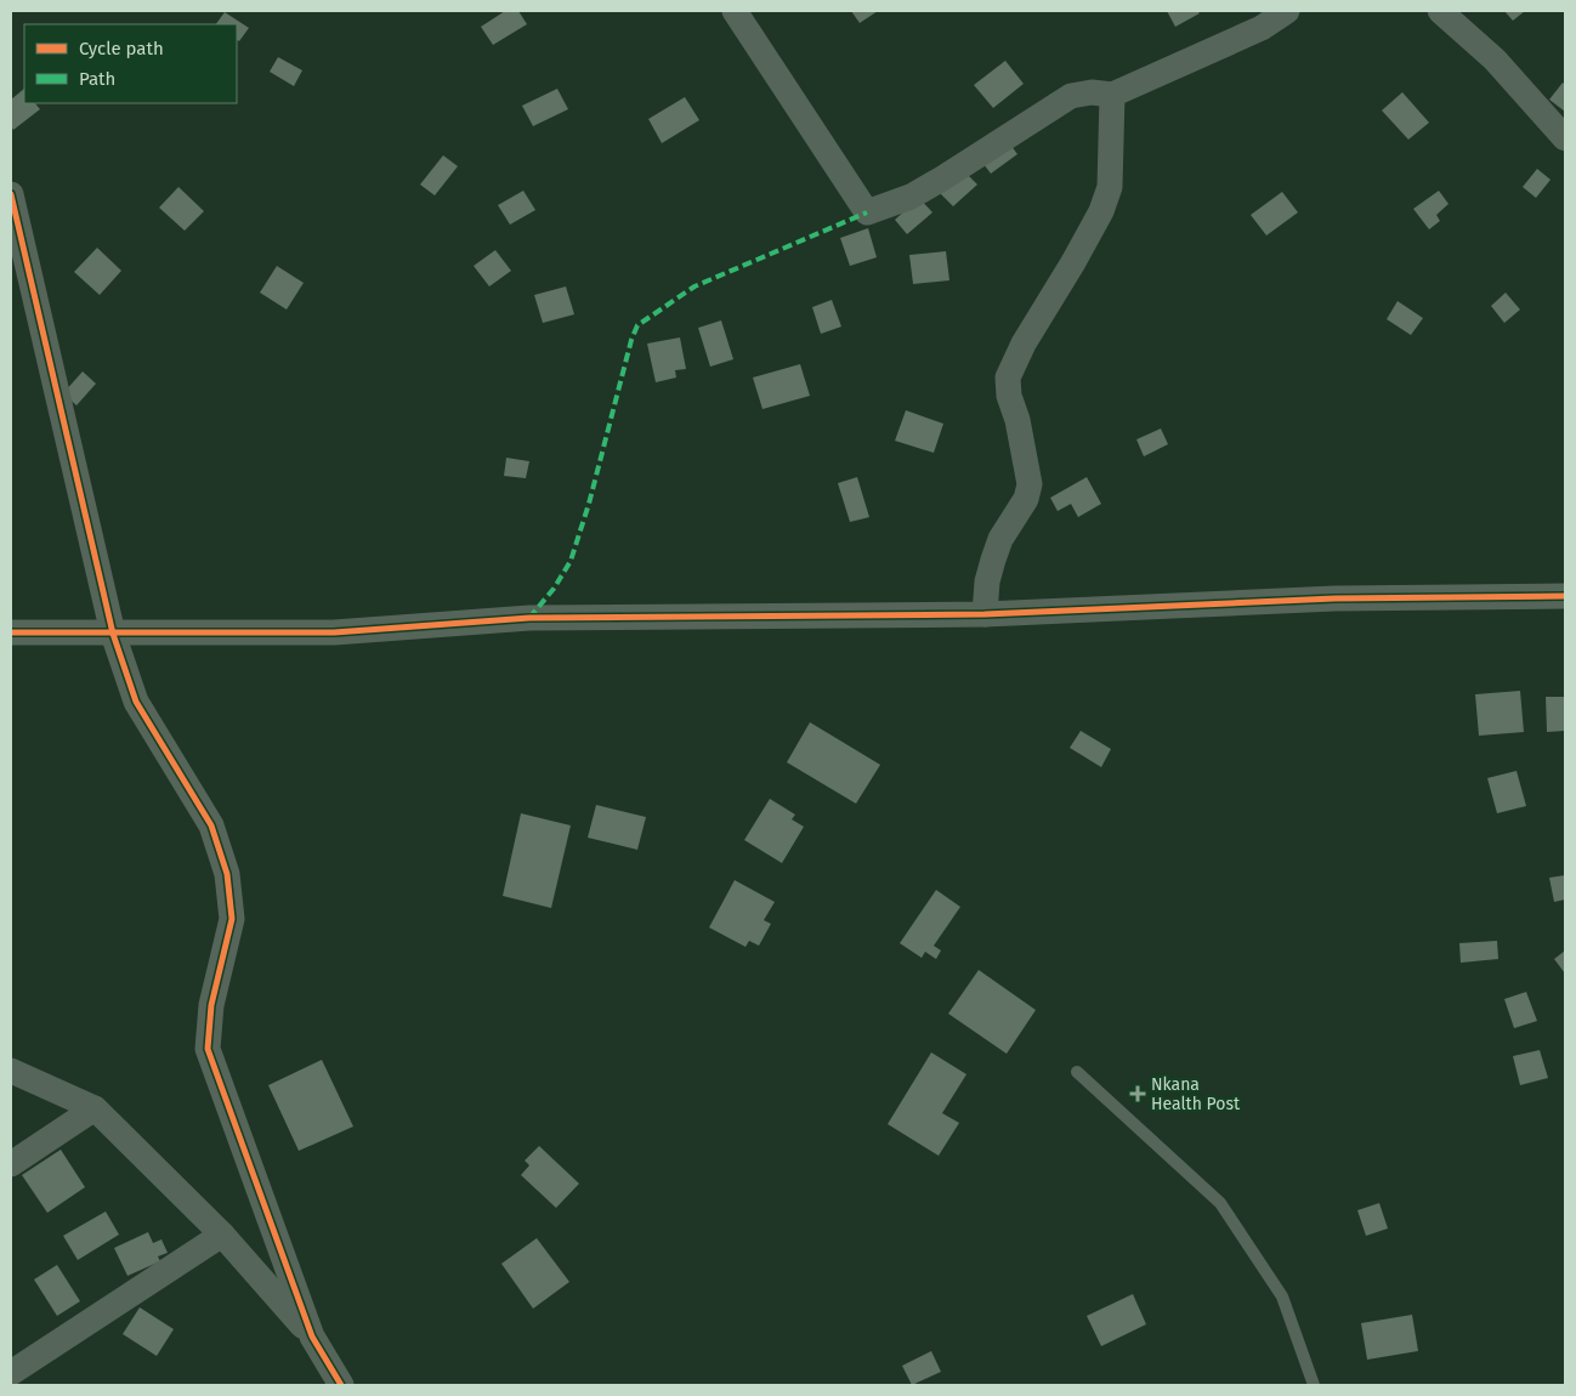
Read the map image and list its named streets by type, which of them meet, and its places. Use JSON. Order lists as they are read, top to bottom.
{
  "places": {
    "health": ["Nkana Health Post"]
  },
  "legend": ["Cycle path", "Path"]
}
